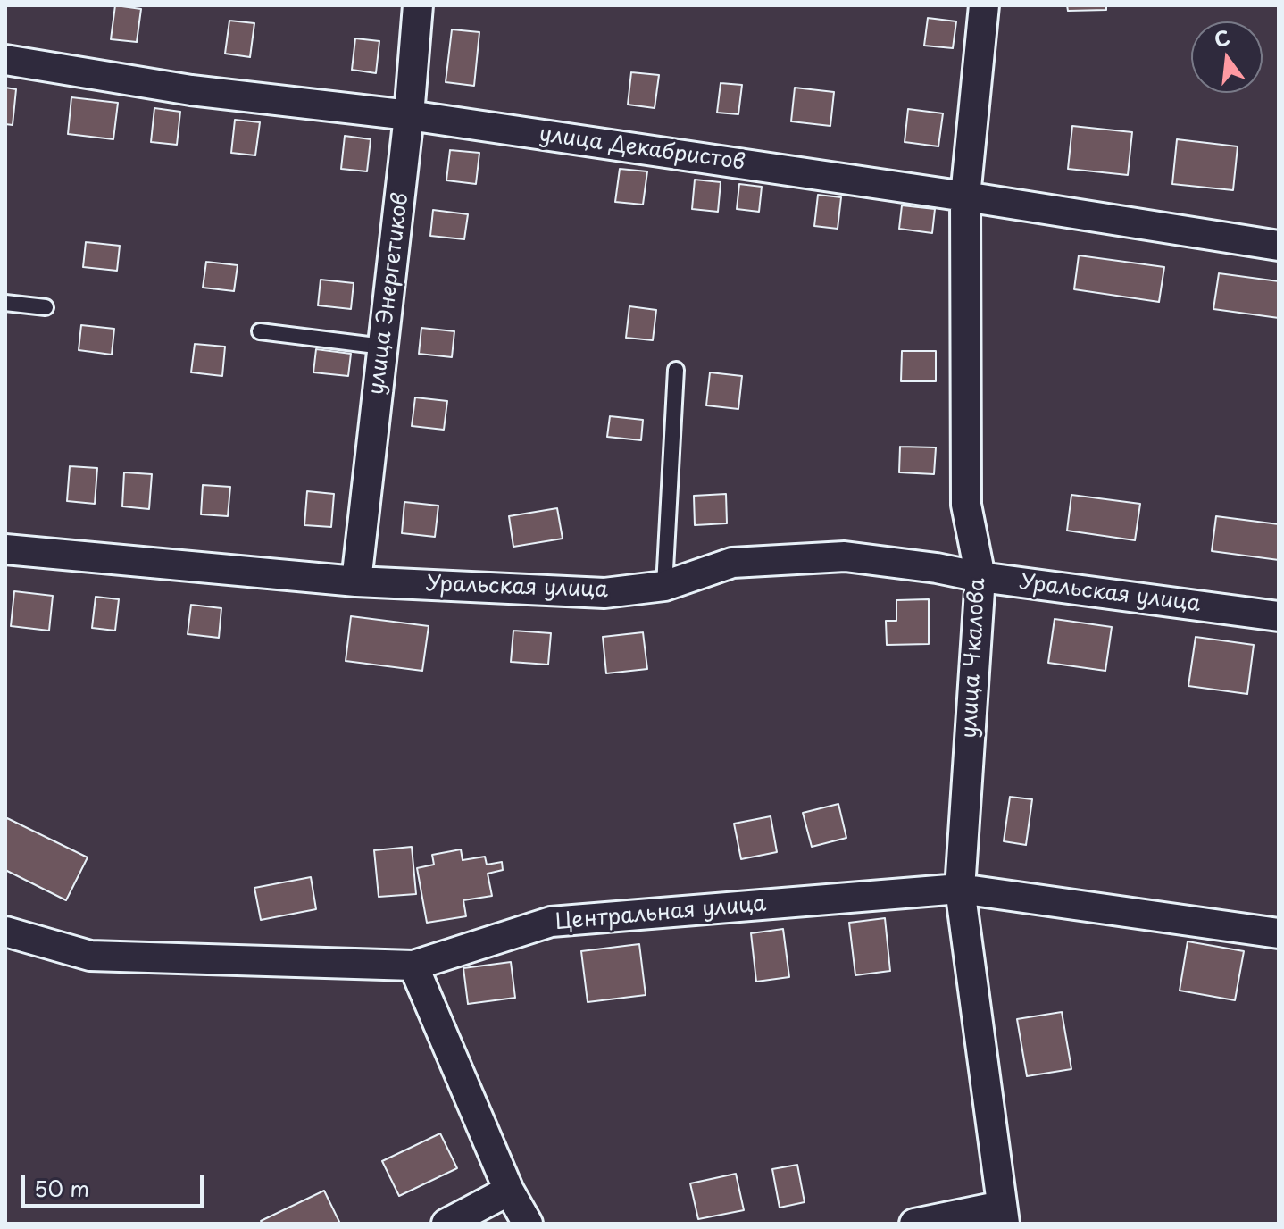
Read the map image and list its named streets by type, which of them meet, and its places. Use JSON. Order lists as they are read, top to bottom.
{
  "streets": {
    "street": [
      "улица Декабристов",
      "улица Энергетиков",
      "Уральская улица",
      "улица Чкалова",
      "Центральная улица"
    ]
  },
  "crossings": [
    ["улица Декабристов", "улица Энергетиков"],
    ["улица Декабристов", "улица Чкалова"],
    ["улица Энергетиков", "Уральская улица"],
    ["Уральская улица", "улица Чкалова"],
    ["улица Чкалова", "Центральная улица"]
  ],
  "scale_bar": "50 m",
  "north": "top"
}
